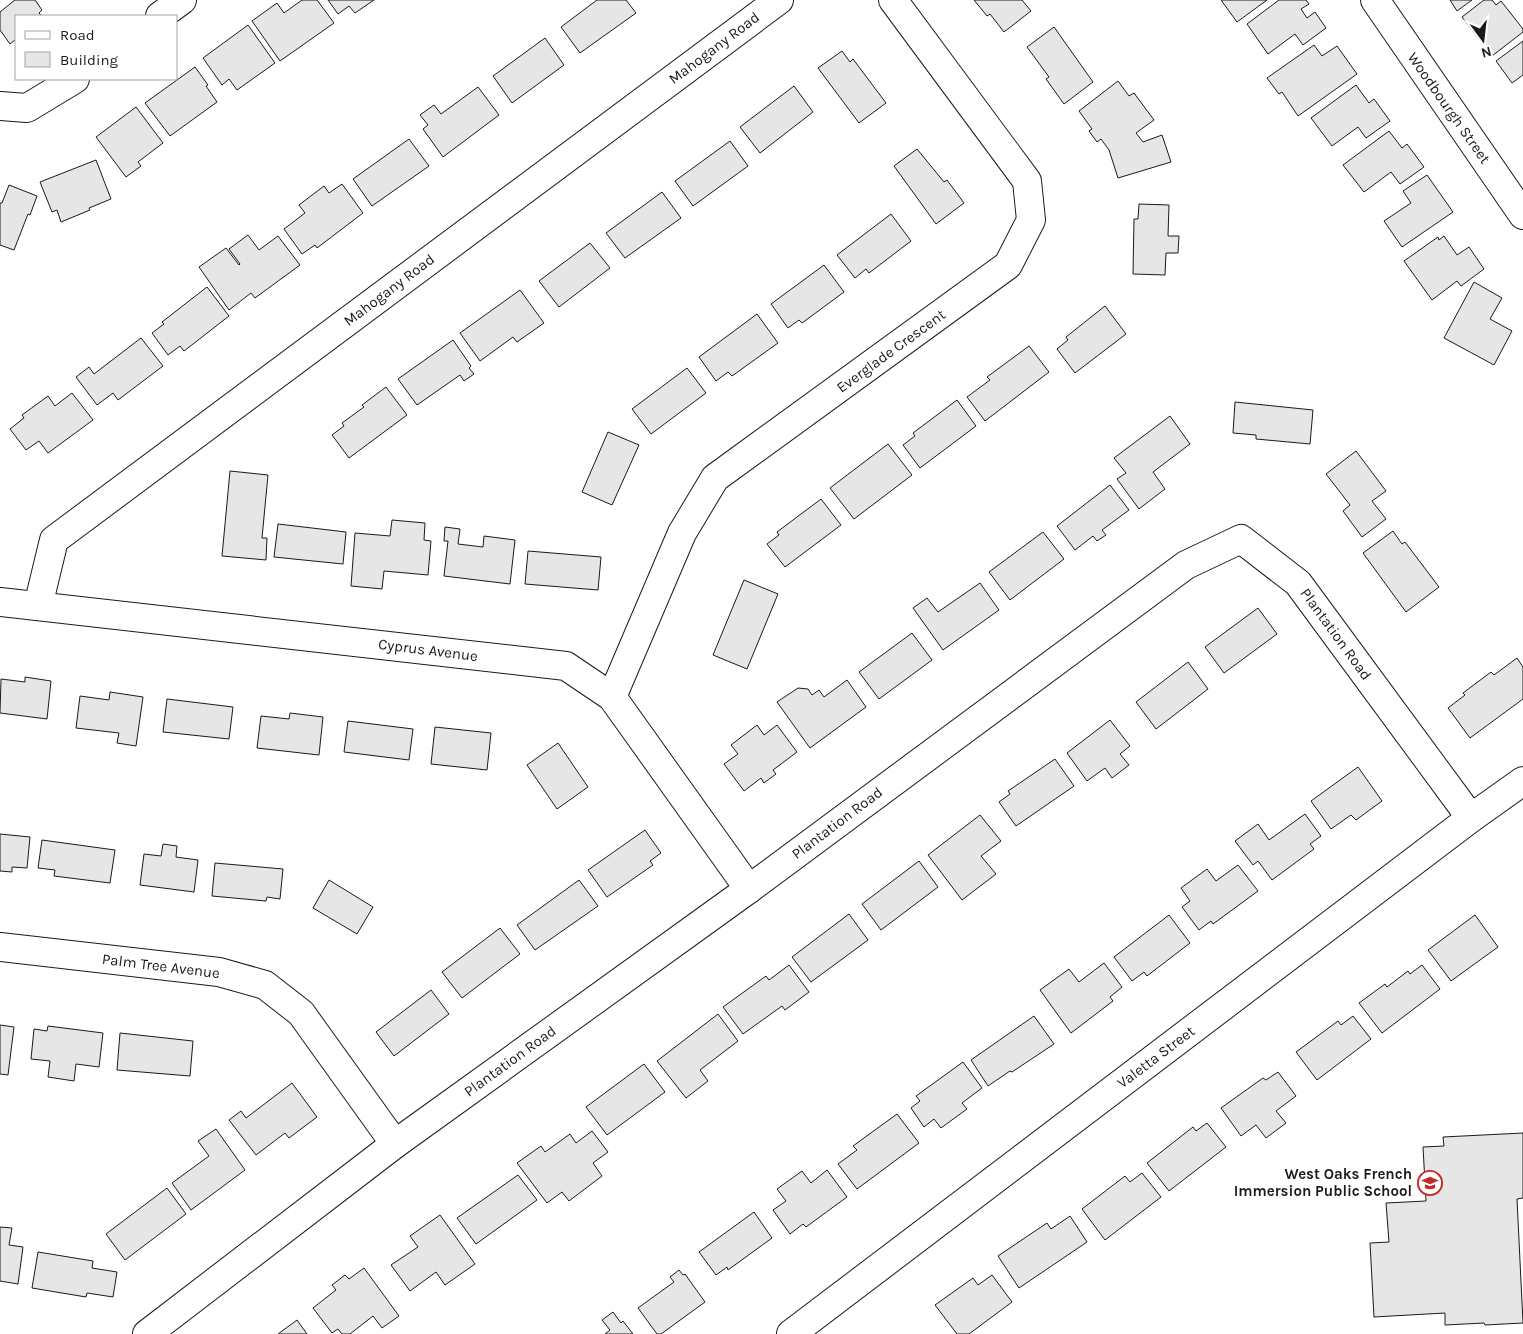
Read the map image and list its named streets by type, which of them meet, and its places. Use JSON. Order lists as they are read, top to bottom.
{
  "streets": {
    "street": [
      "Mahogany Road",
      "Woodbourgh Street",
      "Everglade Crescent",
      "Plantation Road",
      "Cyprus Avenue",
      "Palm Tree Avenue",
      "Valetta Street"
    ]
  },
  "crossings": [
    ["Mahogany Road", "Cyprus Avenue"],
    ["Everglade Crescent", "Cyprus Avenue"],
    ["Plantation Road", "Cyprus Avenue"],
    ["Plantation Road", "Palm Tree Avenue"],
    ["Plantation Road", "Valetta Street"]
  ],
  "places": {
    "school or university": ["West Oaks French Immersion Public School"]
  },
  "legend": ["Road", "Building"],
  "north": "bottom"
}
